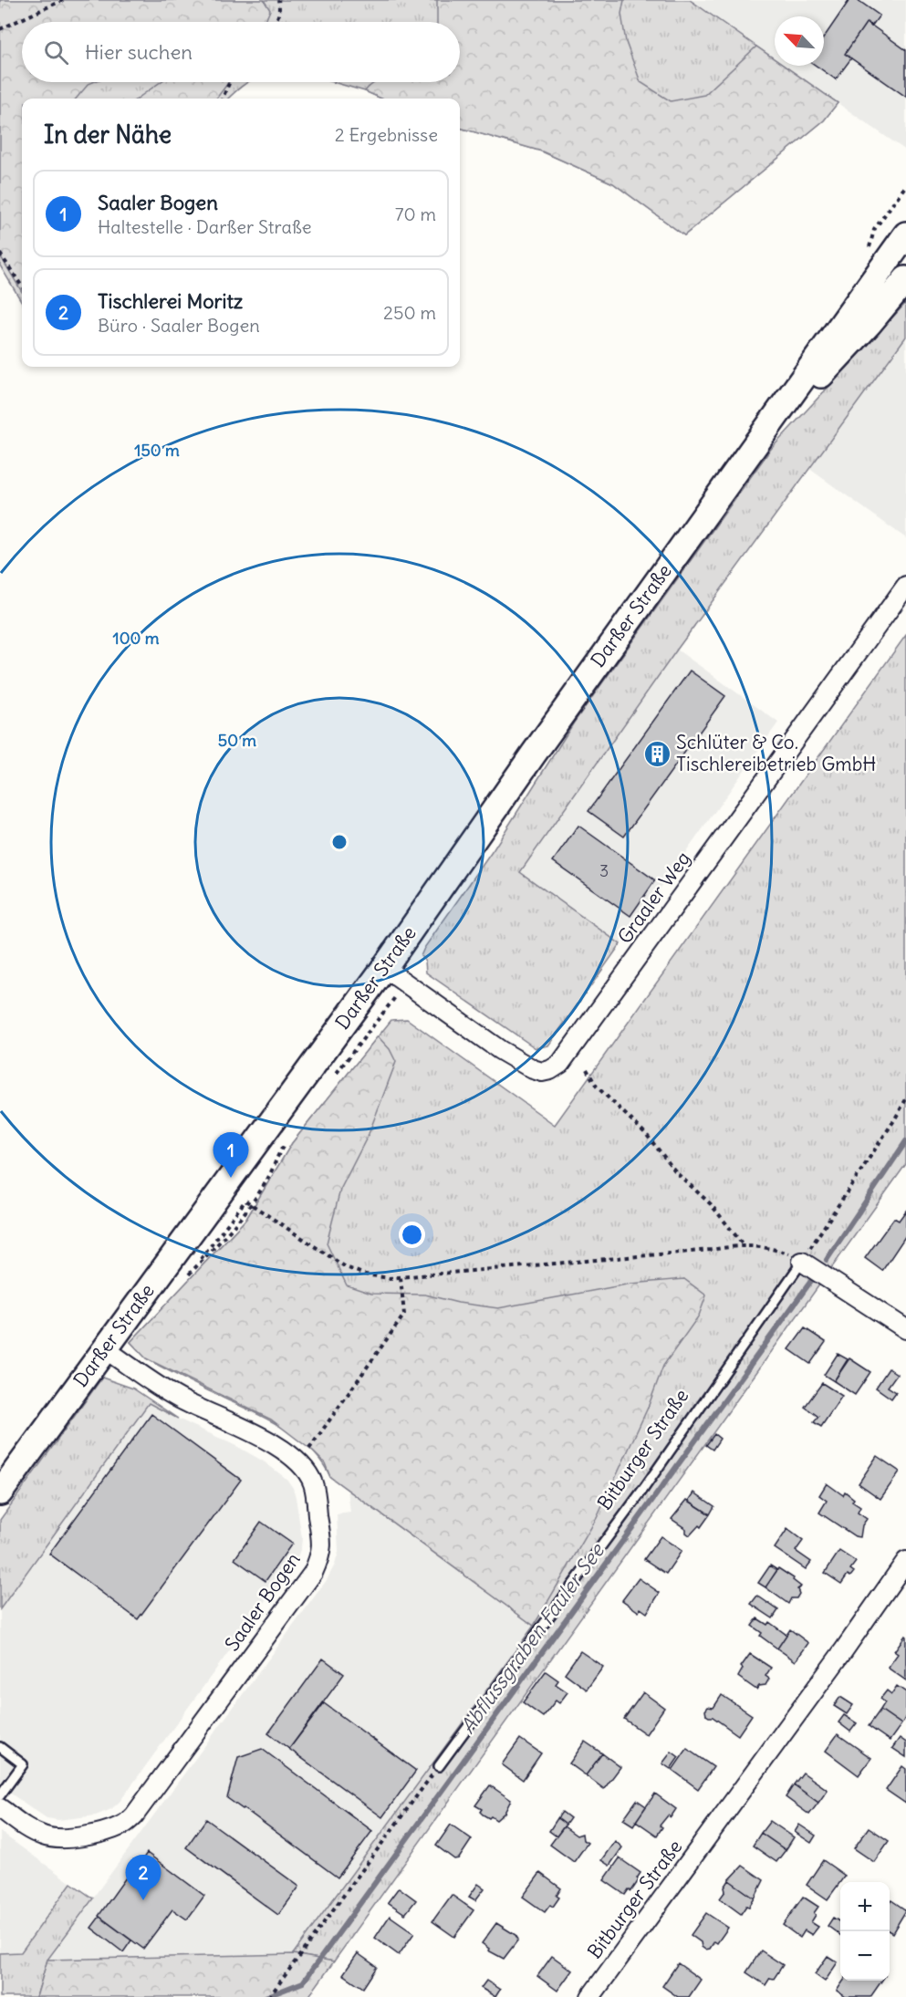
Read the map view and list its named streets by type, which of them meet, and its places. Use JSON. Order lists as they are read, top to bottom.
{
  "streets": {
    "main road": ["Darßer Straße"],
    "street": ["Graaler Weg", "Bitburger Straße", "Saaler Bogen"]
  },
  "crossings": [
    ["Darßer Straße", "Graaler Weg"],
    ["Darßer Straße", "Saaler Bogen"]
  ],
  "water": ["Abflussgraben Fauler See"],
  "places": {
    "building": ["Schlüter & Co. Tischlereibetrieb GmbH"]
  },
  "house_numbers": ["3"],
  "north": "top left",
  "page": {
    "search": "Hier suchen",
    "heading": ["In der Nähe", "2 Ergebnisse"],
    "list": [
      {
        "mark": "1",
        "name": "Saaler Bogen",
        "note": "Haltestelle · Darßer Straße",
        "value": "70 m"
      },
      {
        "mark": "2",
        "name": "Tischlerei Moritz",
        "note": "Büro · Saaler Bogen",
        "value": "250 m"
      }
    ],
    "pins": ["1", "2"],
    "map_buttons": ["+", "−"]
  },
  "rings": ["150 m", "100 m", "50 m"]
}
